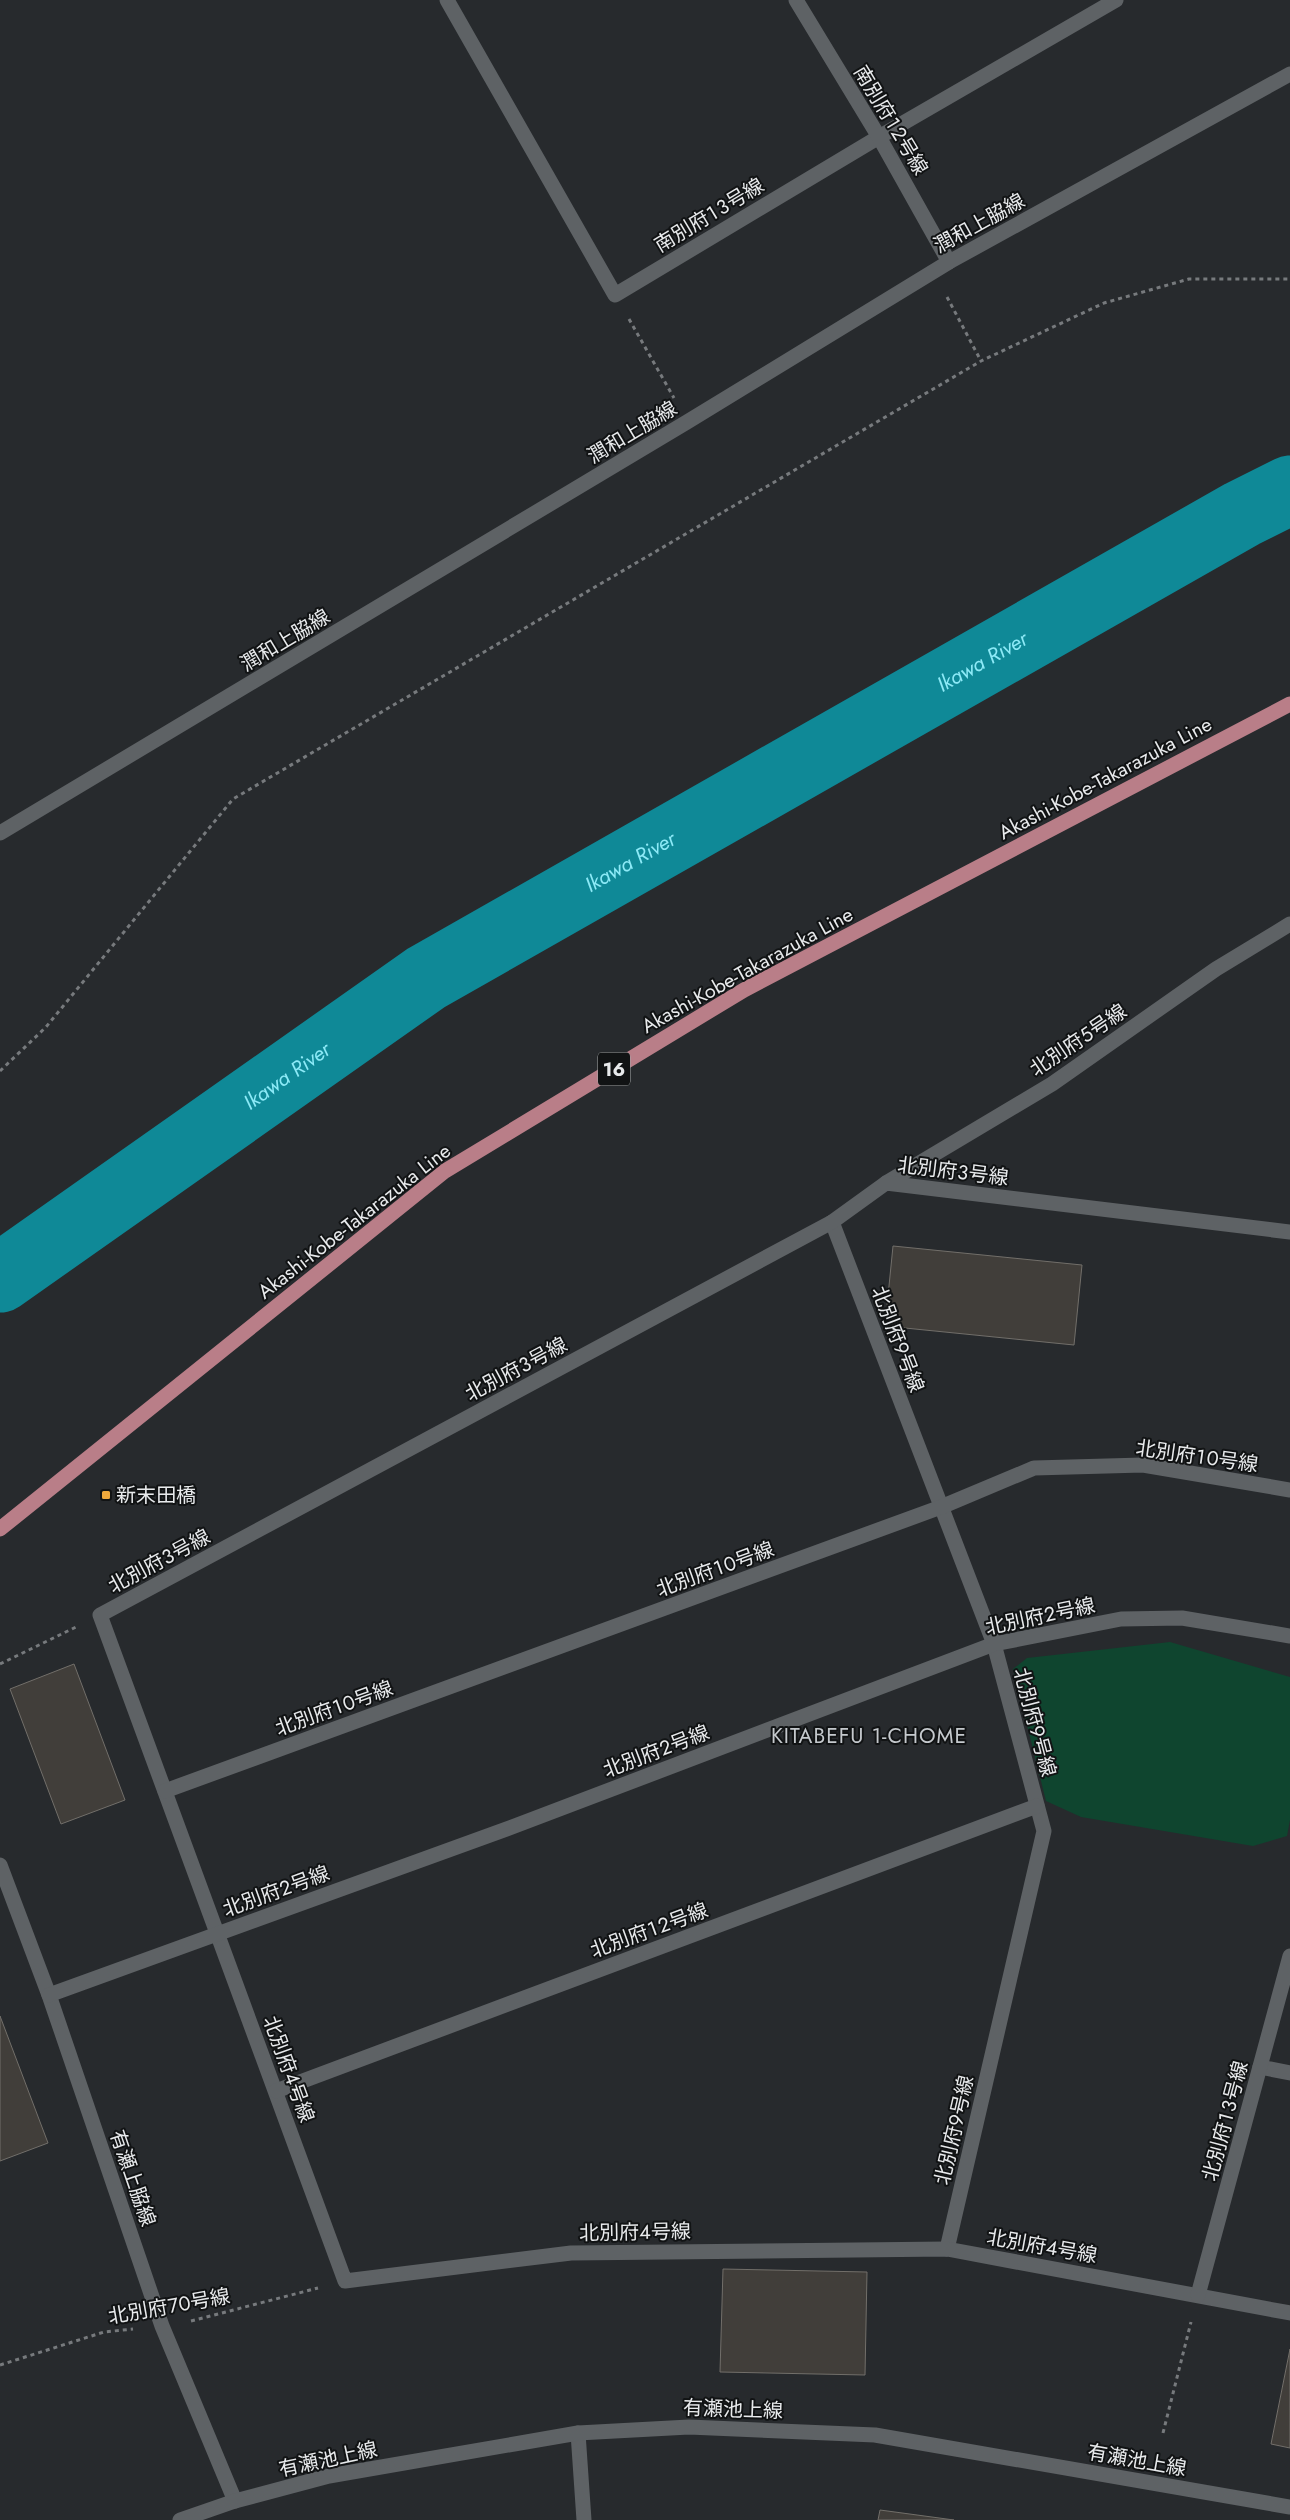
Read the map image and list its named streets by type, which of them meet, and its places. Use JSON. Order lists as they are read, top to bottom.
{
  "streets": {
    "main road": ["Akashi-Kobe-Takarazuka Line", "16"],
    "street": [
      "南別府１２号線",
      "南別府１３号線",
      "潤和上脇線",
      "北別府５号線",
      "北別府３号線",
      "北別府９号線",
      "北別府１０号線",
      "北別府２号線",
      "北別府１２号線",
      "北別府４号線",
      "北別府１３号線",
      "有瀬上脇線",
      "有瀬池上線"
    ],
    "path": ["北別府７０号線"]
  },
  "crossings": [
    ["南別府１２号線", "南別府１３号線"],
    ["南別府１２号線", "潤和上脇線"],
    ["北別府５号線", "北別府３号線"],
    ["北別府３号線", "北別府９号線"],
    ["北別府３号線", "北別府１０号線"],
    ["北別府３号線", "北別府２号線"],
    ["北別府３号線", "北別府４号線"],
    ["北別府９号線", "北別府１０号線"],
    ["北別府９号線", "北別府２号線"],
    ["北別府９号線", "北別府１２号線"],
    ["北別府９号線", "北別府４号線"],
    ["北別府２号線", "北別府４号線"],
    ["北別府２号線", "有瀬上脇線"],
    ["北別府１２号線", "北別府４号線"],
    ["北別府４号線", "北別府１３号線"],
    ["北別府４号線", "北別府７０号線"],
    ["有瀬上脇線", "北別府７０号線"],
    ["有瀬上脇線", "有瀬池上線"]
  ],
  "districts": ["KITABEFU 1-CHOME"],
  "water": ["Ikawa River"],
  "places": {
    "transit": ["新末田橋"]
  }
}
